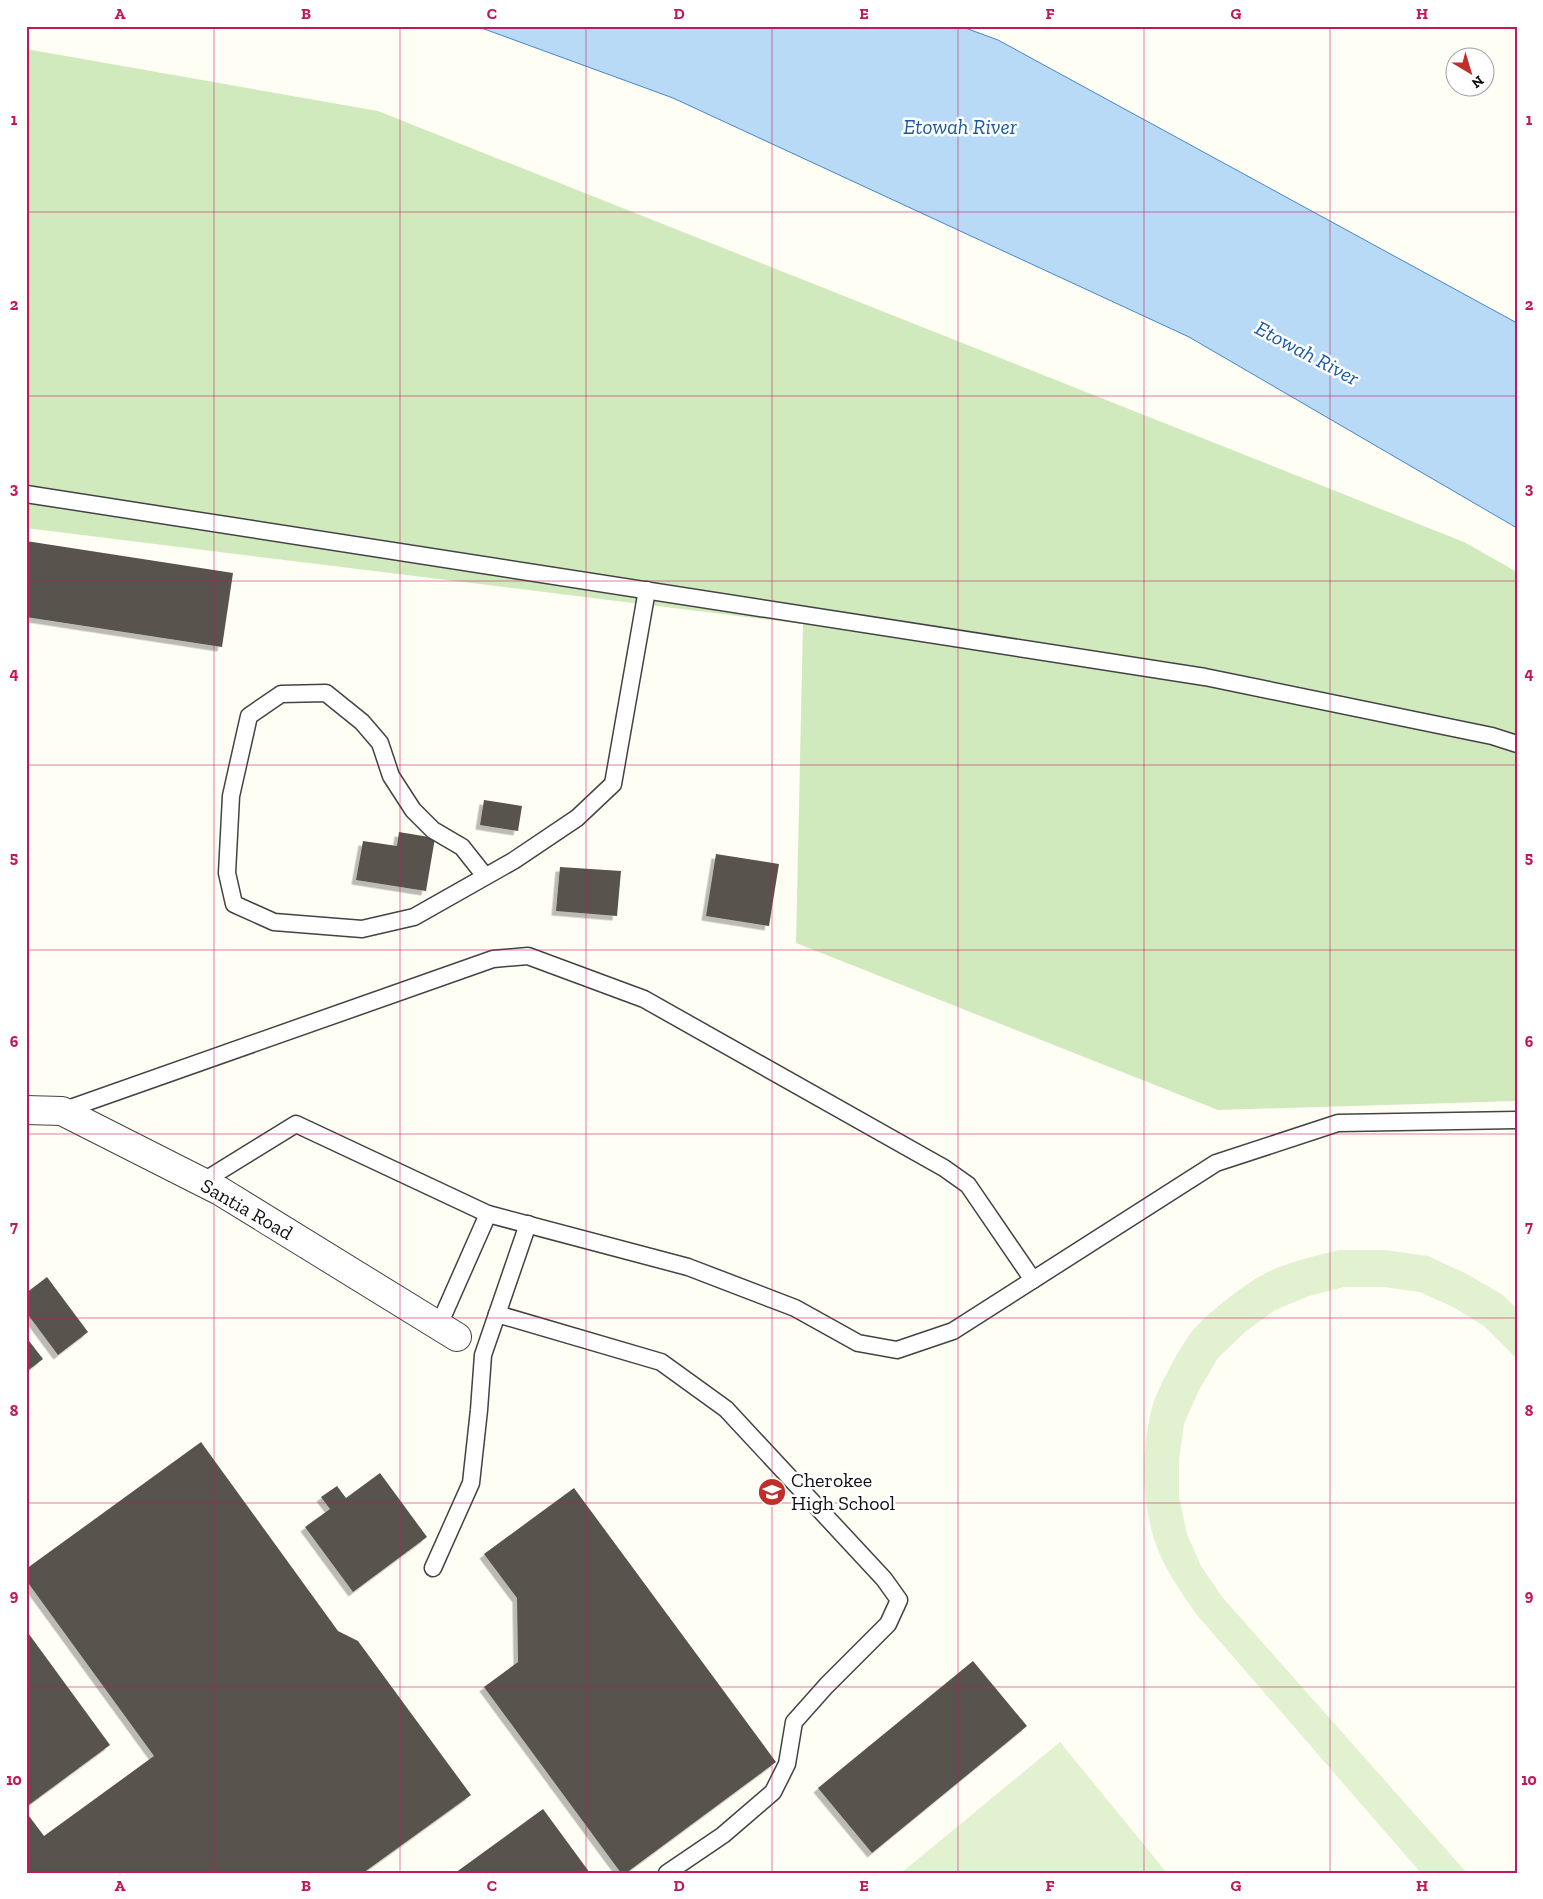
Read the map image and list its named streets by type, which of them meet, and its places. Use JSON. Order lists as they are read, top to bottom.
{
  "streets": {
    "street": ["Santia Road"]
  },
  "water": ["Etowah River"],
  "places": {
    "school or university": ["Cherokee High School"]
  },
  "north": "bottom right",
  "grid": {
    "columns": [
      "A",
      "B",
      "C",
      "D",
      "E",
      "F",
      "G",
      "H"
    ],
    "rows": [
      "1",
      "2",
      "3",
      "4",
      "5",
      "6",
      "7",
      "8",
      "9",
      "10"
    ]
  }
}
